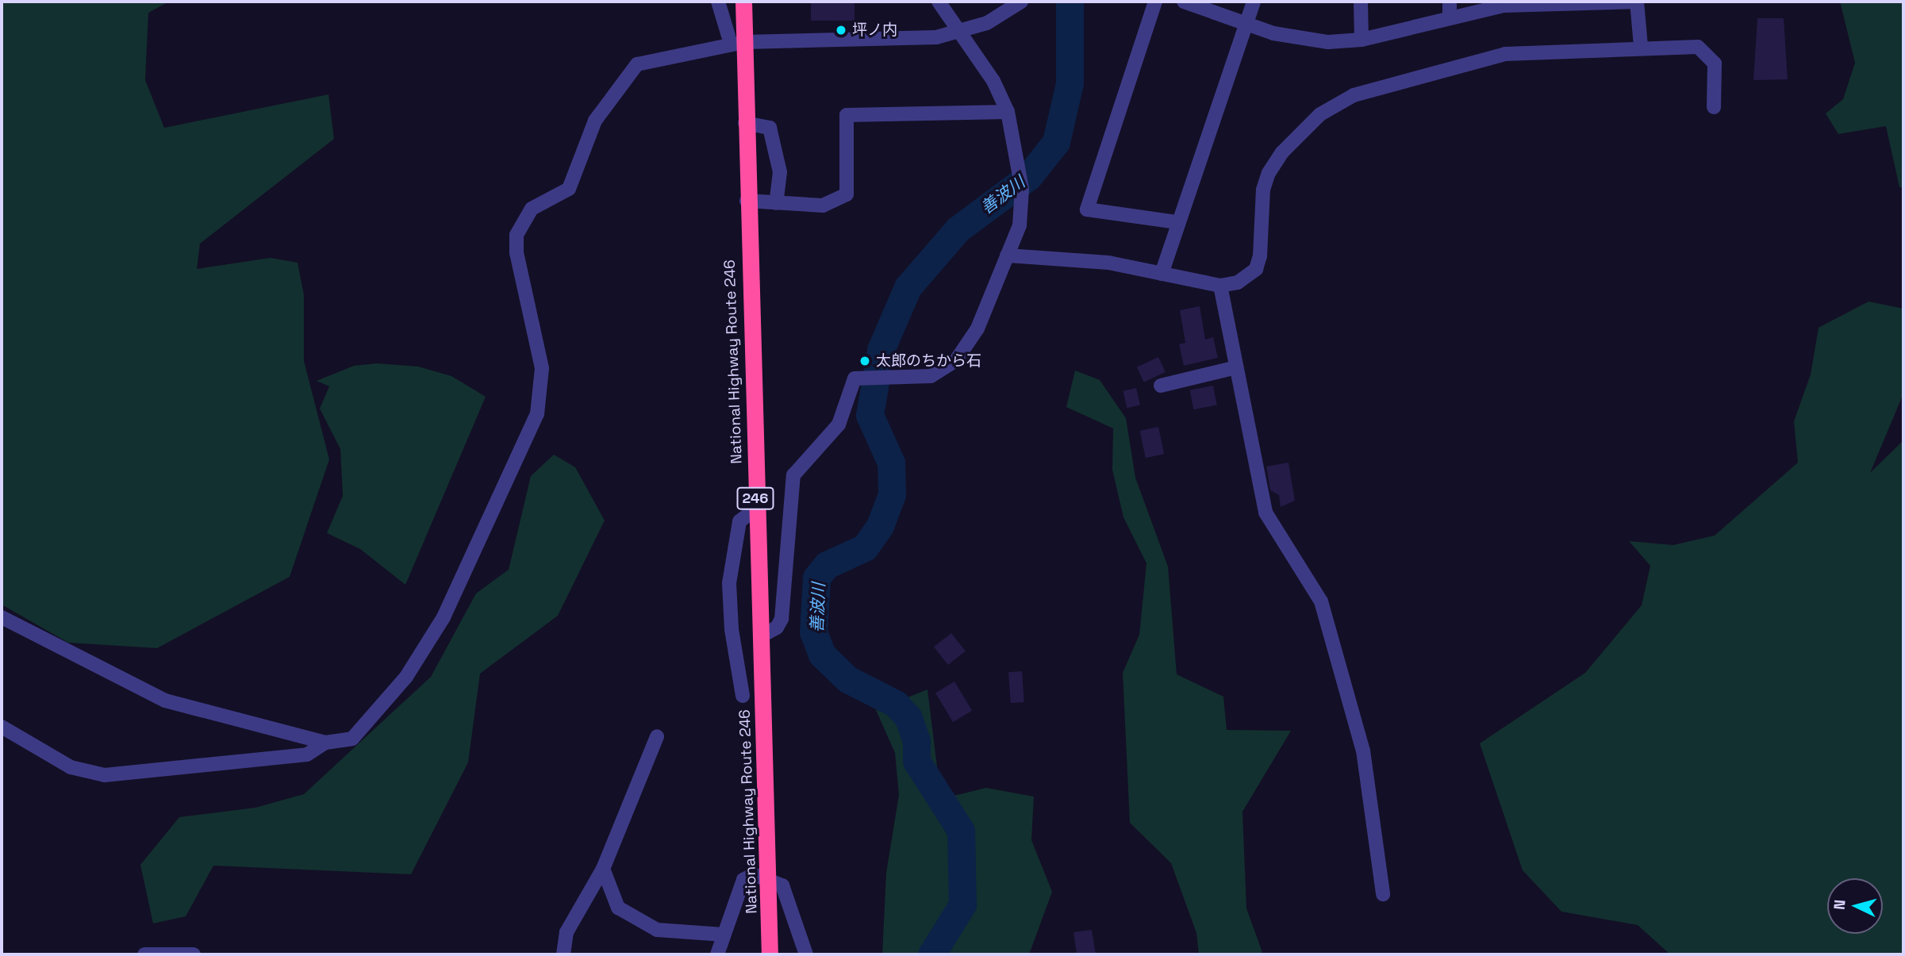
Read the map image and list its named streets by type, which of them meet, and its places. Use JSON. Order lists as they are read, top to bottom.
{
  "streets": {
    "highway": ["National Highway Route 246", "246"]
  },
  "water": ["善波川"],
  "places": ["坪ノ内", "太郎のちから石"],
  "north": "left"
}
